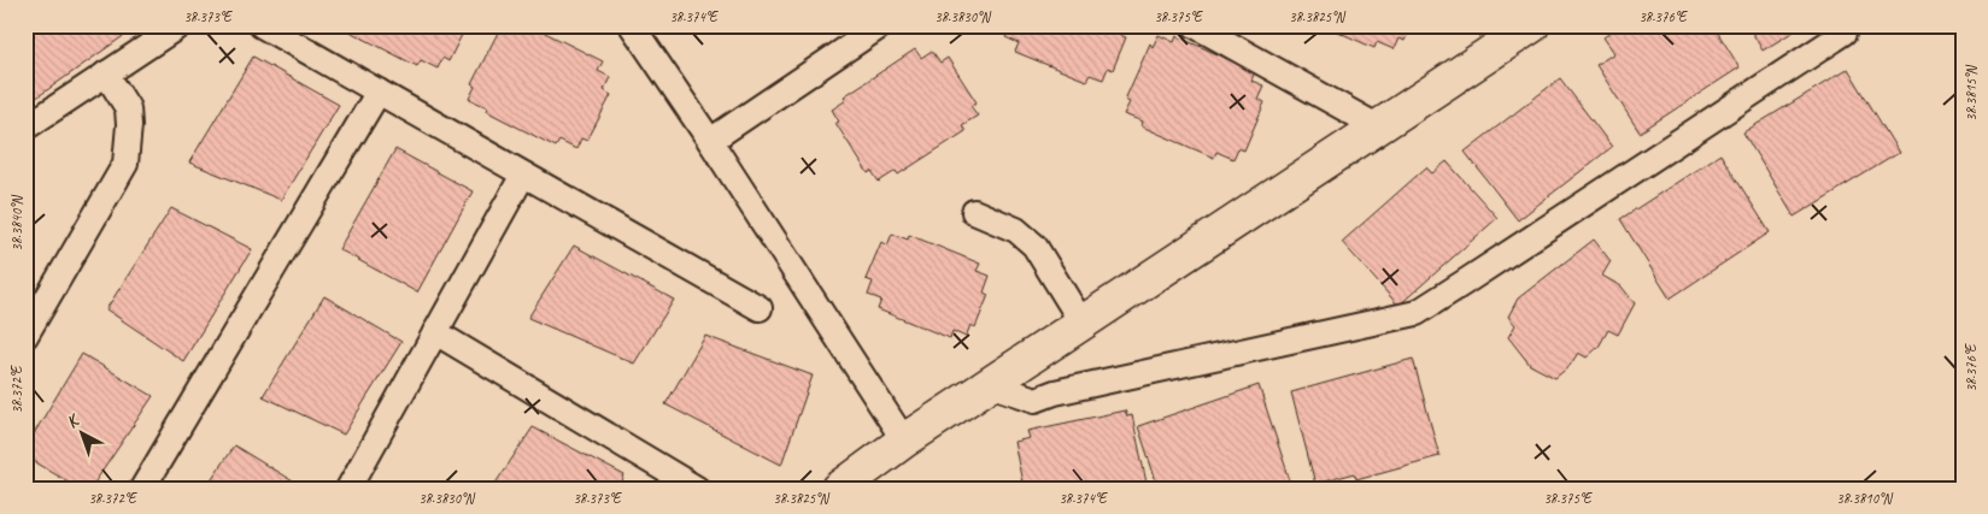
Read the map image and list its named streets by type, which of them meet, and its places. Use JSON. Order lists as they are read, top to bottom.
{
  "north": "top left",
  "coordinates": [
    "38.373°E",
    "38.374°E",
    "38.3830°N",
    "38.375°E",
    "38.3825°N",
    "38.376°E",
    "38.3815°N",
    "38.3840°N",
    "38.372°E",
    "38.3810°N"
  ]
}
